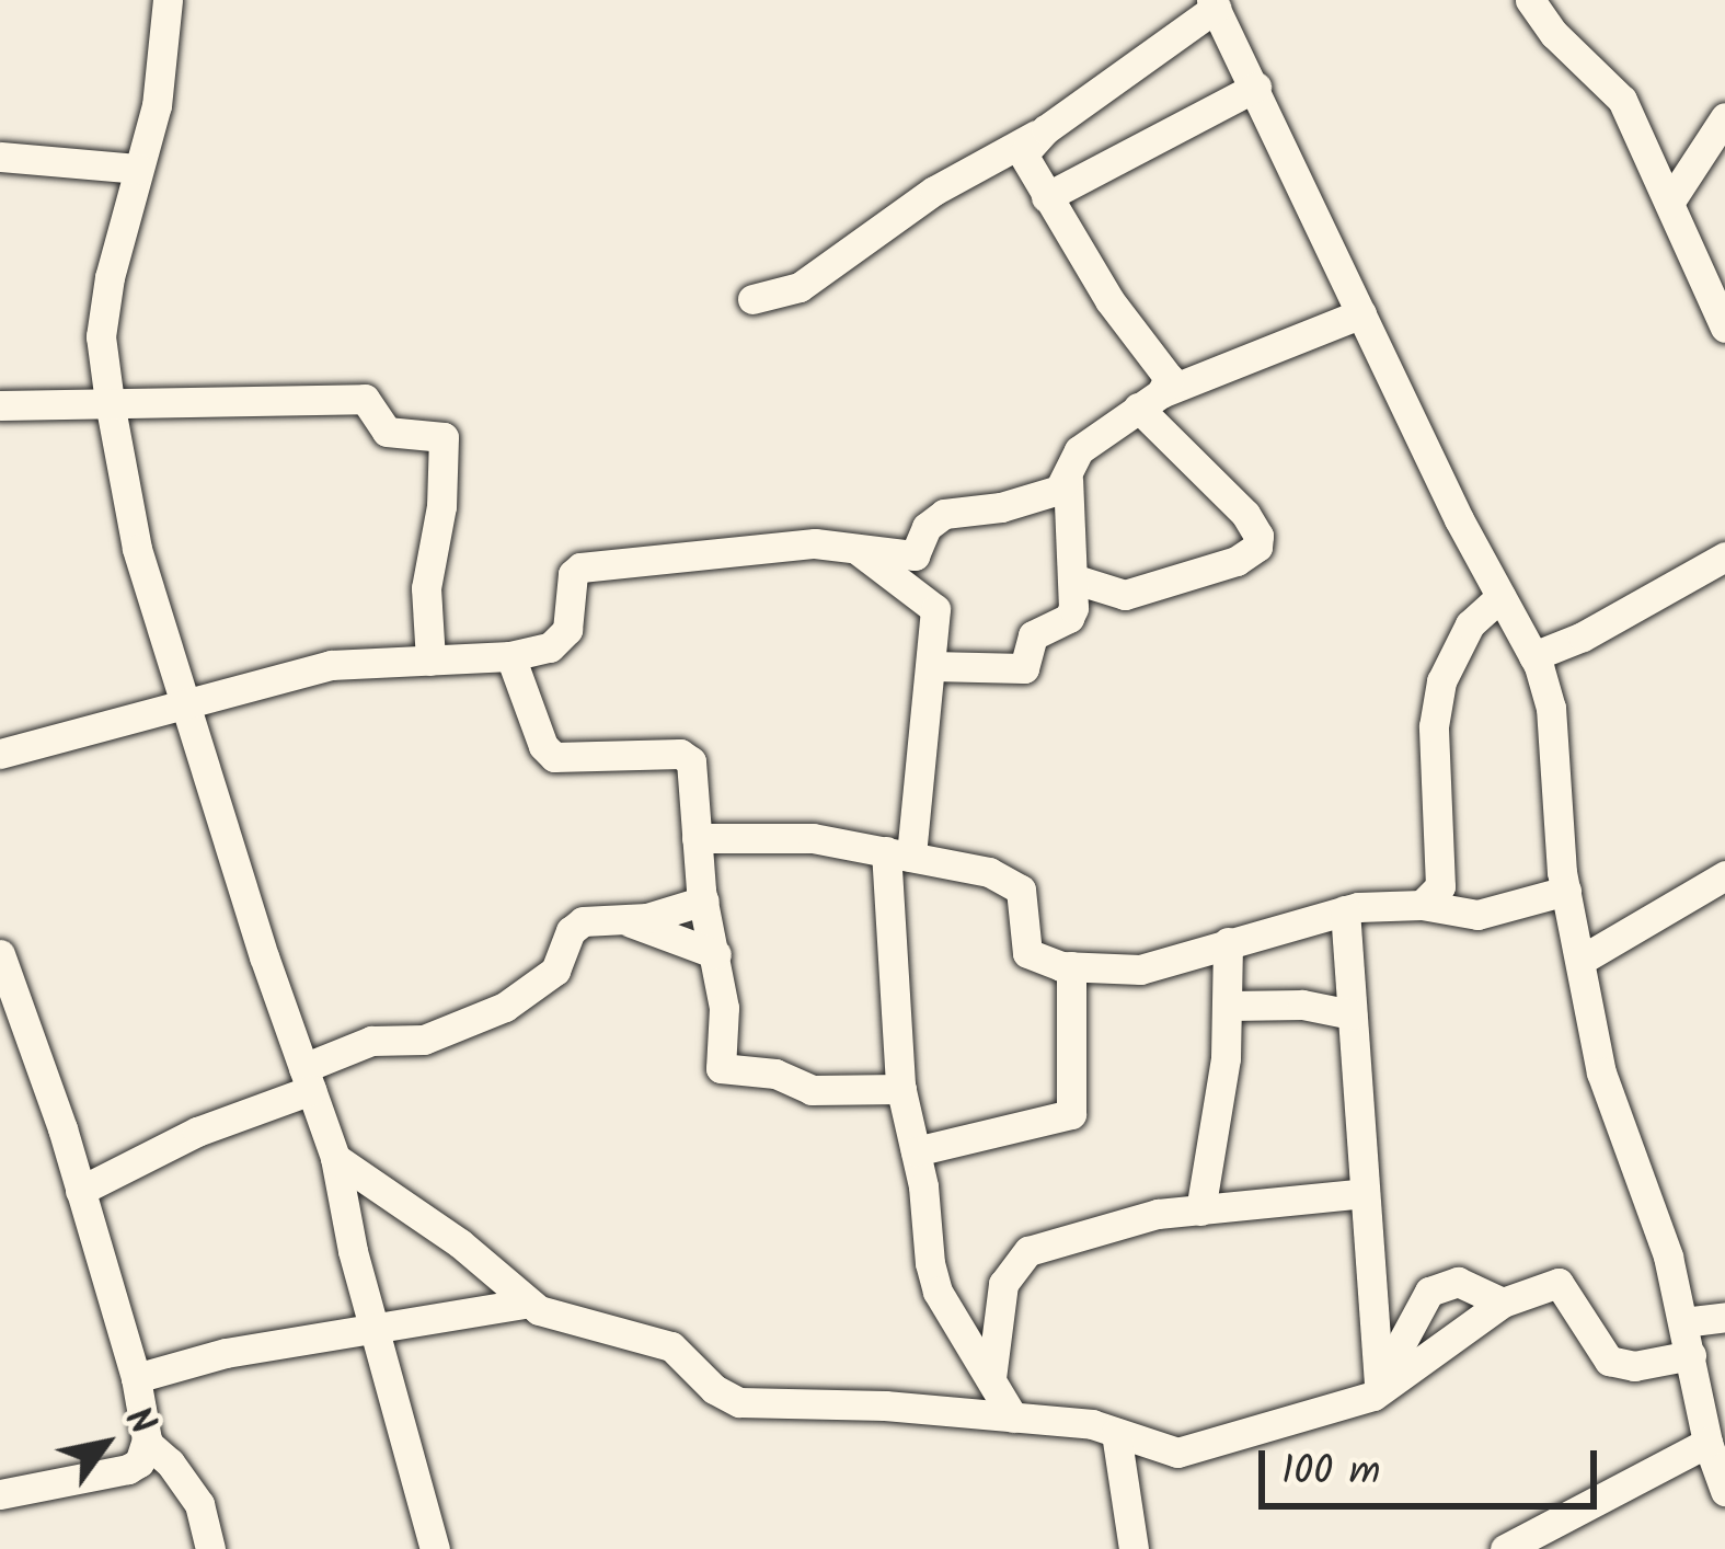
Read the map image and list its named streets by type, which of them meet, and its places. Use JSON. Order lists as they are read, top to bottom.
{
  "scale_bar": "100 m",
  "north": "top right"
}
